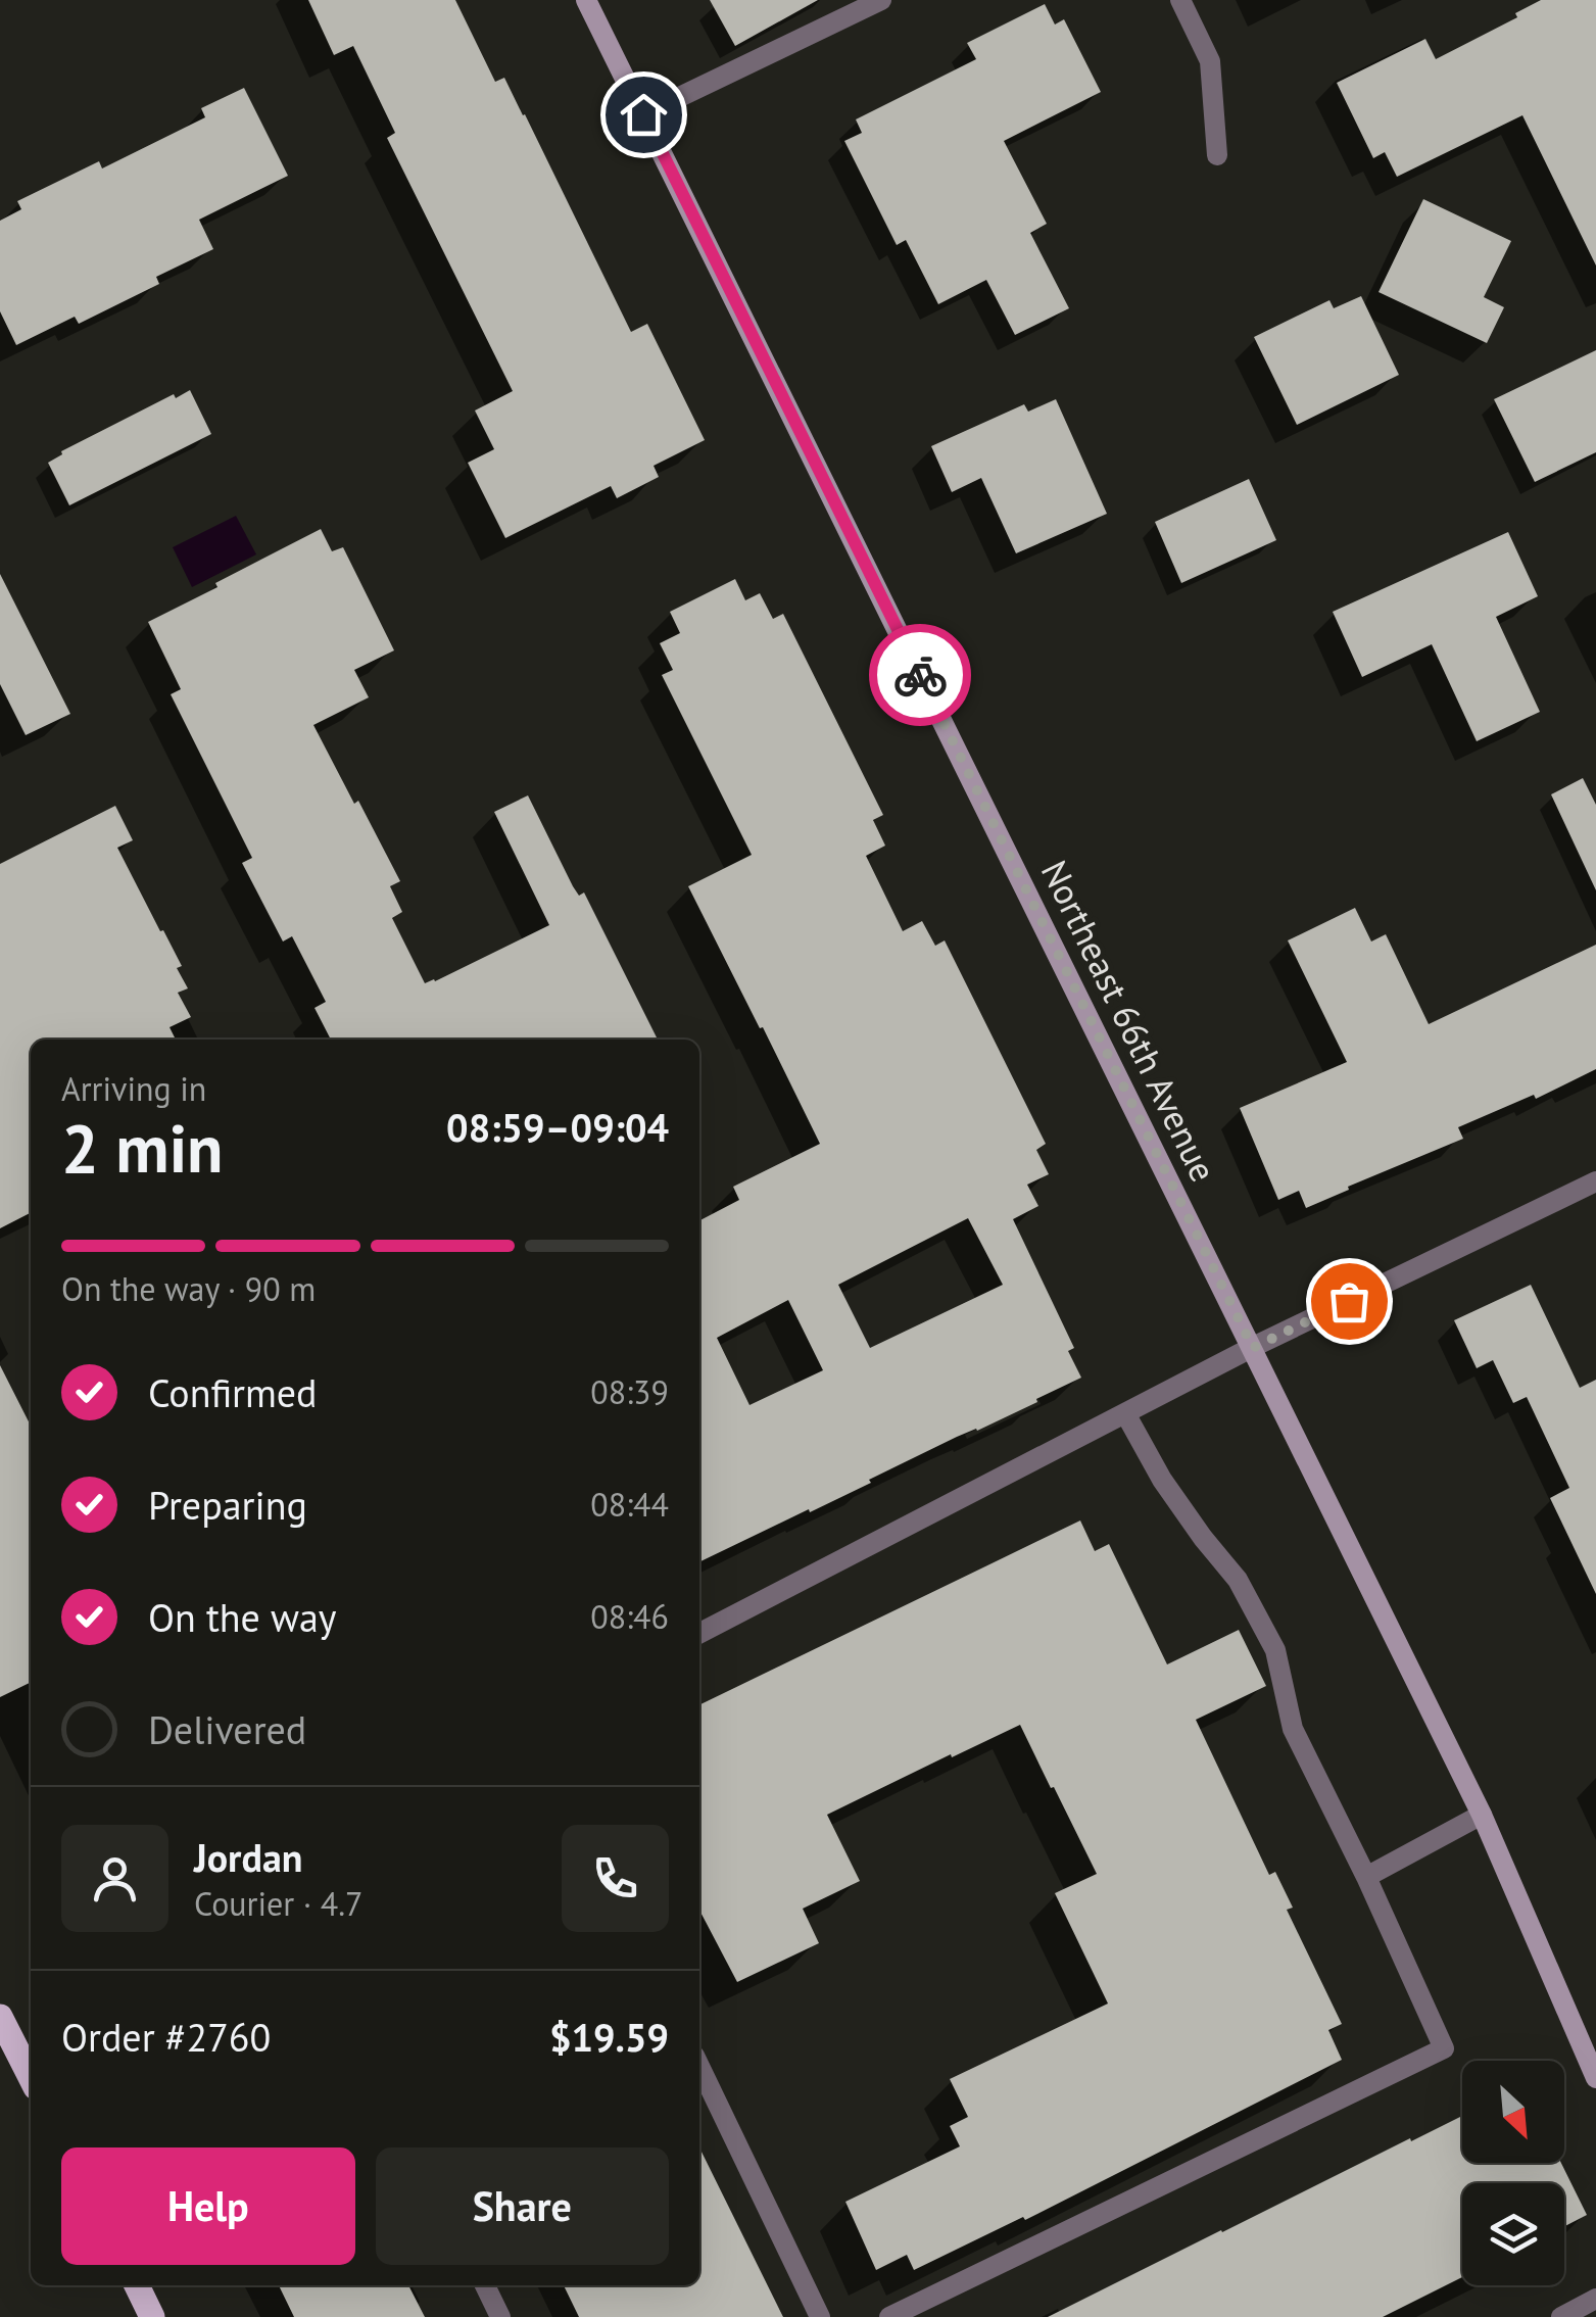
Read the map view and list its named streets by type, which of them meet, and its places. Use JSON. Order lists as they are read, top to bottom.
{
  "streets": {
    "street": ["Northeast 66th Avenue"]
  },
  "north": "bottom right",
  "page": {
    "heading": ["2 min", "Arriving in", "08:59–09:04"],
    "panel": [
      "Jordan",
      "Courier · 4.7",
      "Order #2760",
      "$19.59"
    ],
    "bar": "On the way · 90 m",
    "list": [
      ["Confirmed", "08:39"],
      ["Preparing", "08:44"],
      ["On the way", "08:46"],
      "Delivered"
    ],
    "buttons": ["Help", "Share"]
  }
}
